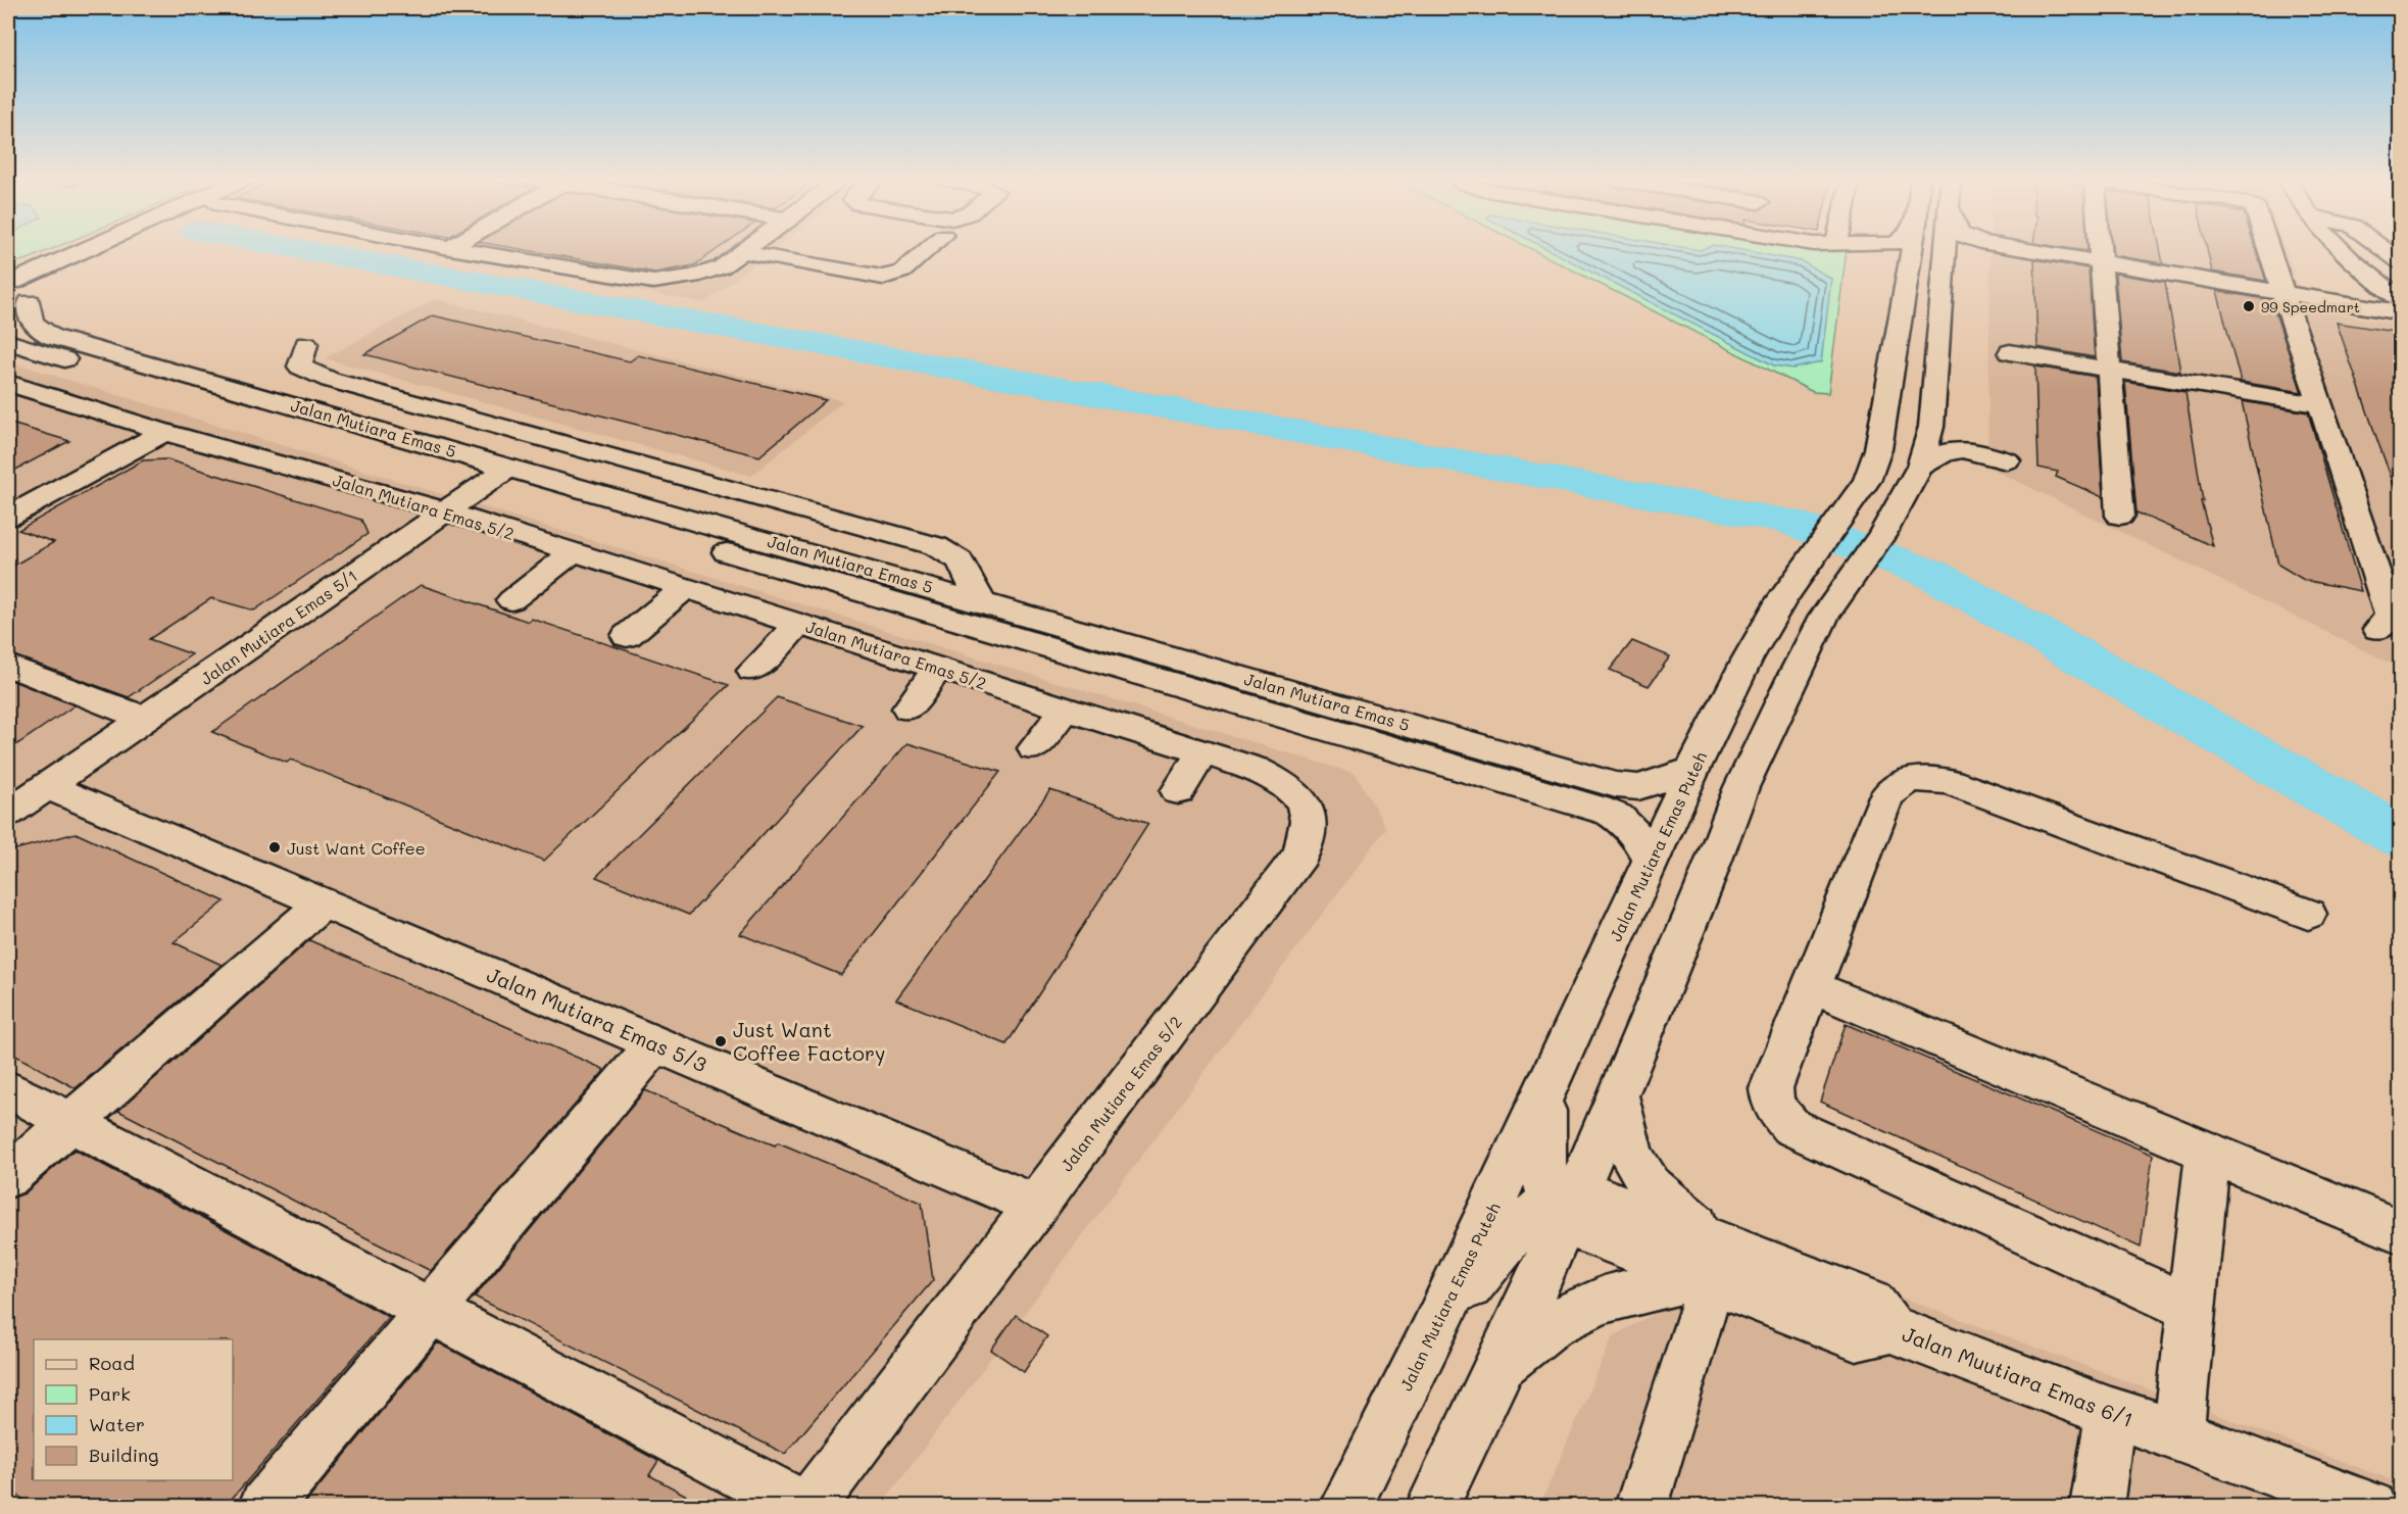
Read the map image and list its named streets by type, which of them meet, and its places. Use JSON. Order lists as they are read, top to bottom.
{
  "streets": {
    "street": [
      "Jalan Mutiara Emas 5",
      "Jalan Mutiara Emas 5/2",
      "Jalan Mutiara Emas 5/1",
      "Jalan Mutiara Emas Puteh",
      "Jalan Mutiara Emas 5/3",
      "Jalan Muutiara Emas 6/1"
    ]
  },
  "crossings": [
    ["Jalan Mutiara Emas 5", "Jalan Mutiara Emas 5/1"],
    ["Jalan Mutiara Emas 5", "Jalan Mutiara Emas Puteh"],
    ["Jalan Mutiara Emas 5/2", "Jalan Mutiara Emas 5/1"],
    ["Jalan Mutiara Emas 5/2", "Jalan Mutiara Emas 5/3"],
    ["Jalan Mutiara Emas 5/1", "Jalan Mutiara Emas 5/3"]
  ],
  "places": ["99 Speedmart", "Just Want Coffee", "Just Want Coffee Factory"],
  "legend": [
    "Road",
    "Park",
    "Water",
    "Building"
  ]
}
